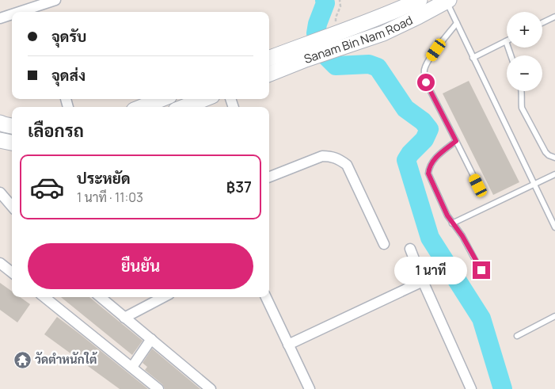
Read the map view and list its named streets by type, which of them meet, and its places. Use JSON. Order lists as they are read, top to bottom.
{
  "streets": {
    "main road": ["Sanam Bin Nam Road"]
  },
  "places": {
    "temple": ["วัดตำหนักใต้"]
  },
  "page": {
    "map_buttons": ["+", "−"],
    "banner": ["จุดรับ", "จุดส่ง"],
    "heading": "เลือกรถ",
    "list": [
      {
        "name": "ประหยัด",
        "note": "1 นาที · 11:03",
        "value": "฿37"
      }
    ],
    "buttons": "ยืนยัน",
    "bubble": "1 นาที"
  }
}
